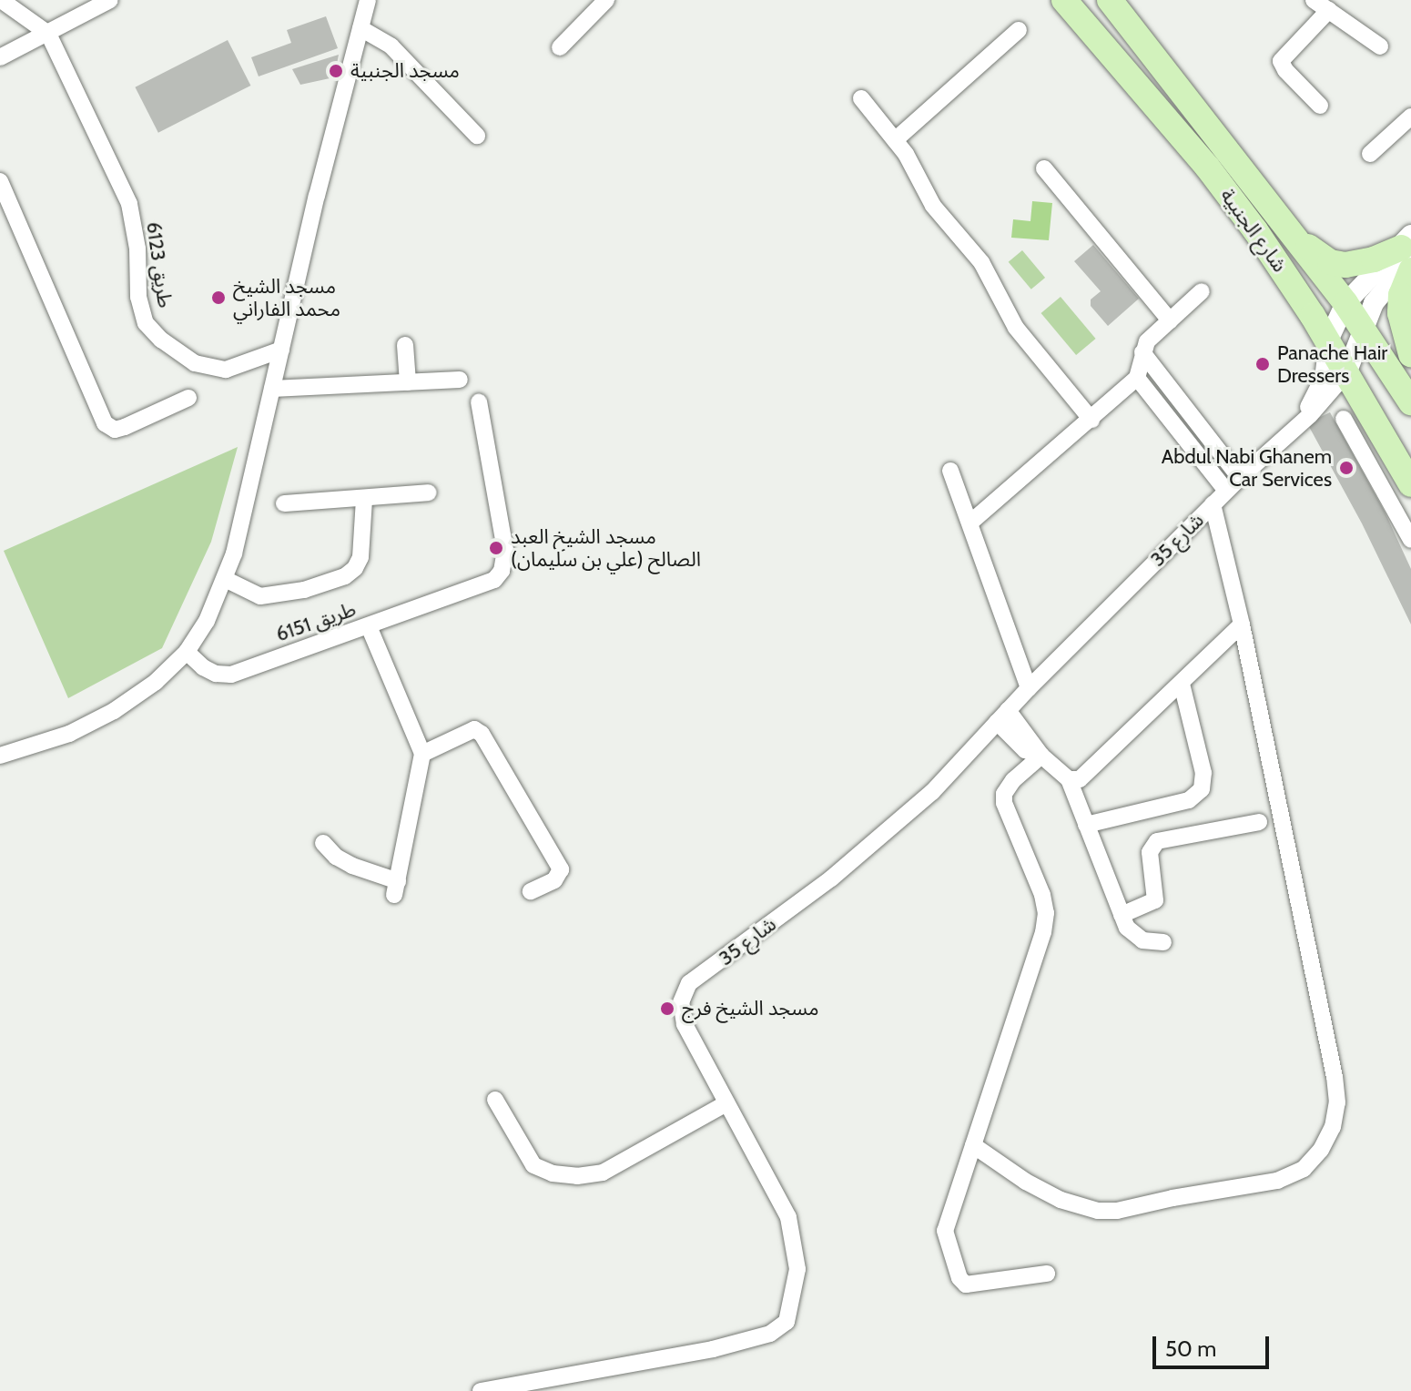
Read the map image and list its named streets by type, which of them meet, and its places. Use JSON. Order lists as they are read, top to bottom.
{
  "streets": {
    "main road": ["شارع الجنبية"],
    "street": ["طريق 6123", "شارع 35", "طريق 6151"]
  },
  "crossings": [
    ["شارع الجنبية", "شارع 35"]
  ],
  "places": [
    "مسجد الجنبية",
    "مسجد الشيخ محمد الفاراني",
    "Panache Hair Dressers",
    "Abdul Nabi Ghanem Car Services",
    "مسجد الشيخ العبد الصالح (علي بن سليمان)",
    "مسجد الشيخ فرج"
  ],
  "scale_bar": "50 m"
}
